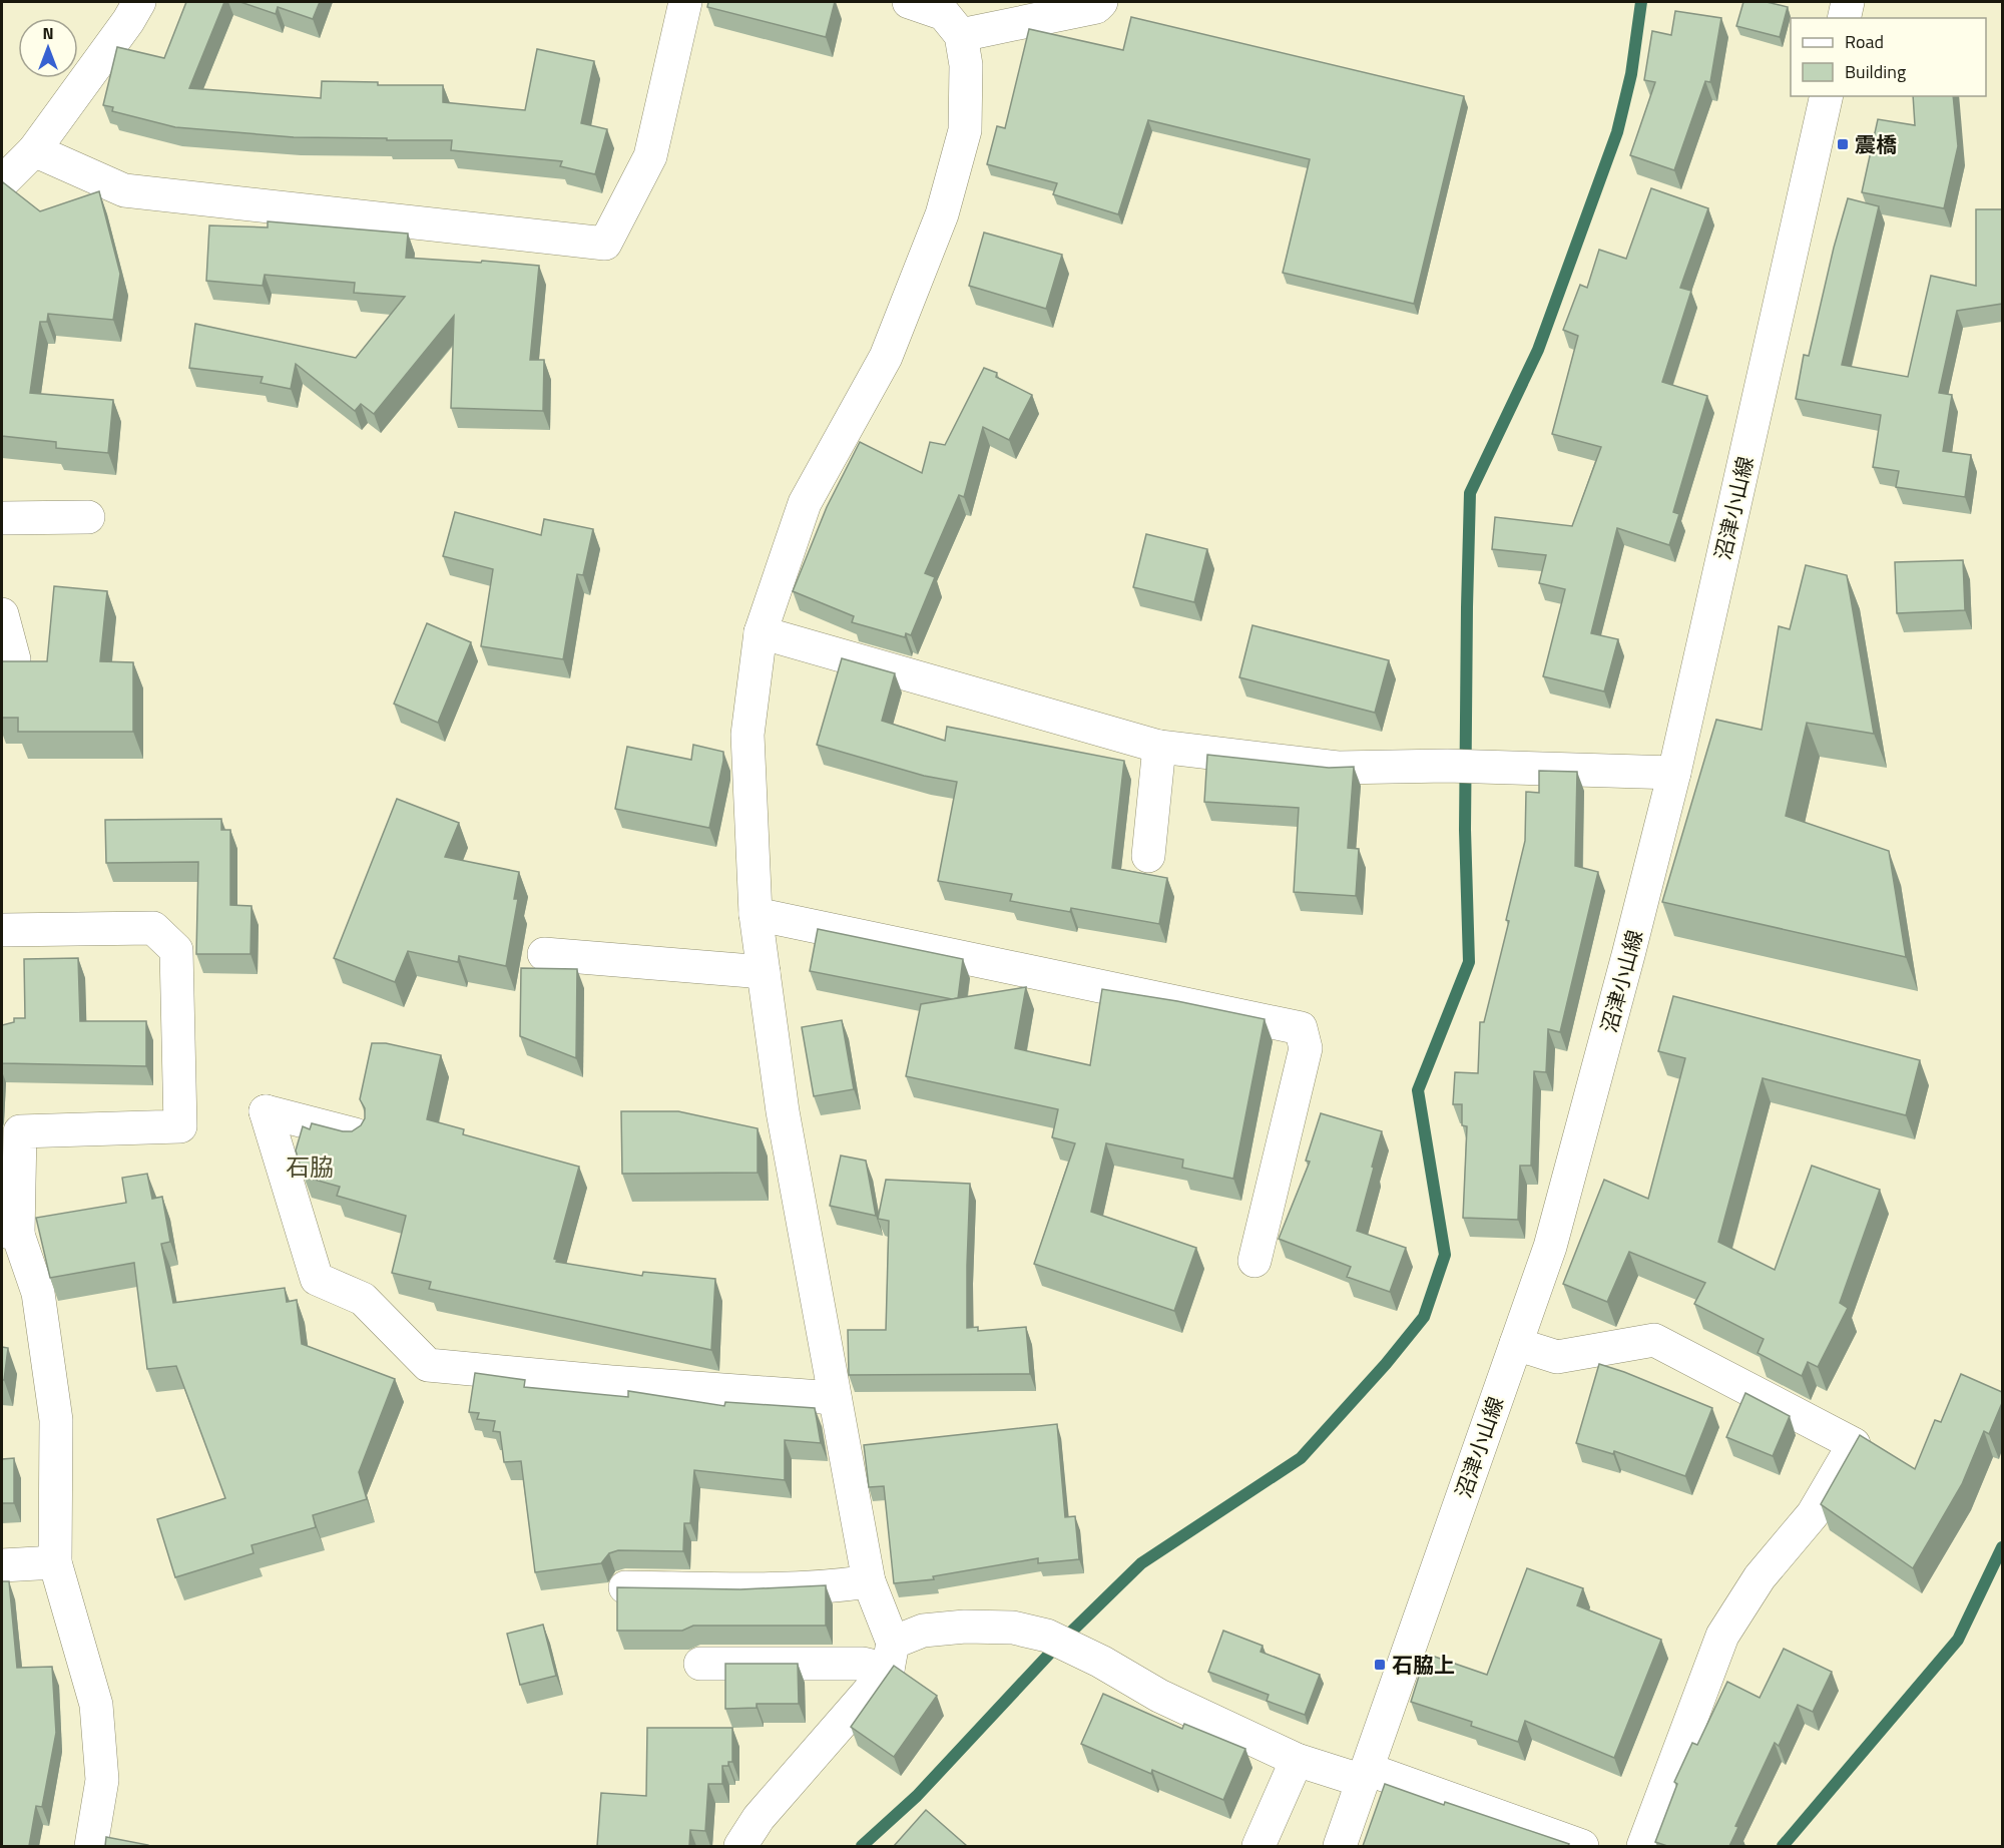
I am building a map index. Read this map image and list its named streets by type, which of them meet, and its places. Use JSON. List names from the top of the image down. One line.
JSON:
{"streets":{"street":["沼津小山線"]},"districts":["石脇"],"places":{"transit":["震橋","石脇上"]},"legend":["Road","Building"],"north":"top"}
